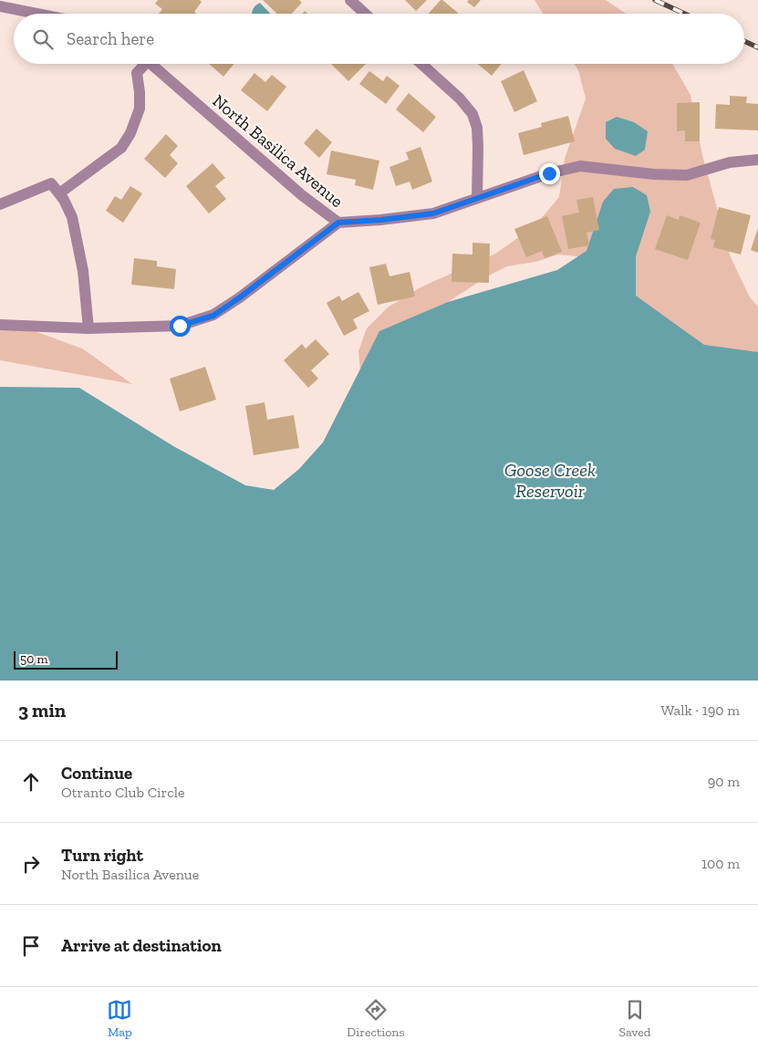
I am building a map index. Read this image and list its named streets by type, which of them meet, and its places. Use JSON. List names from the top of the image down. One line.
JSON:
{"streets":{"street":["North Basilica Avenue"]},"water":["Goose Creek Reservoir"],"scale_bar":"50 m","page":{"search":"Search here","scale":"50 m","heading":["3 min","Walk · 190 m"],"list":[["Continue","Otranto Club Circle","90 m"],["Turn right","North Basilica Avenue","100 m"],"Arrive at destination"],"nav":["Map","Directions","Saved"]}}
